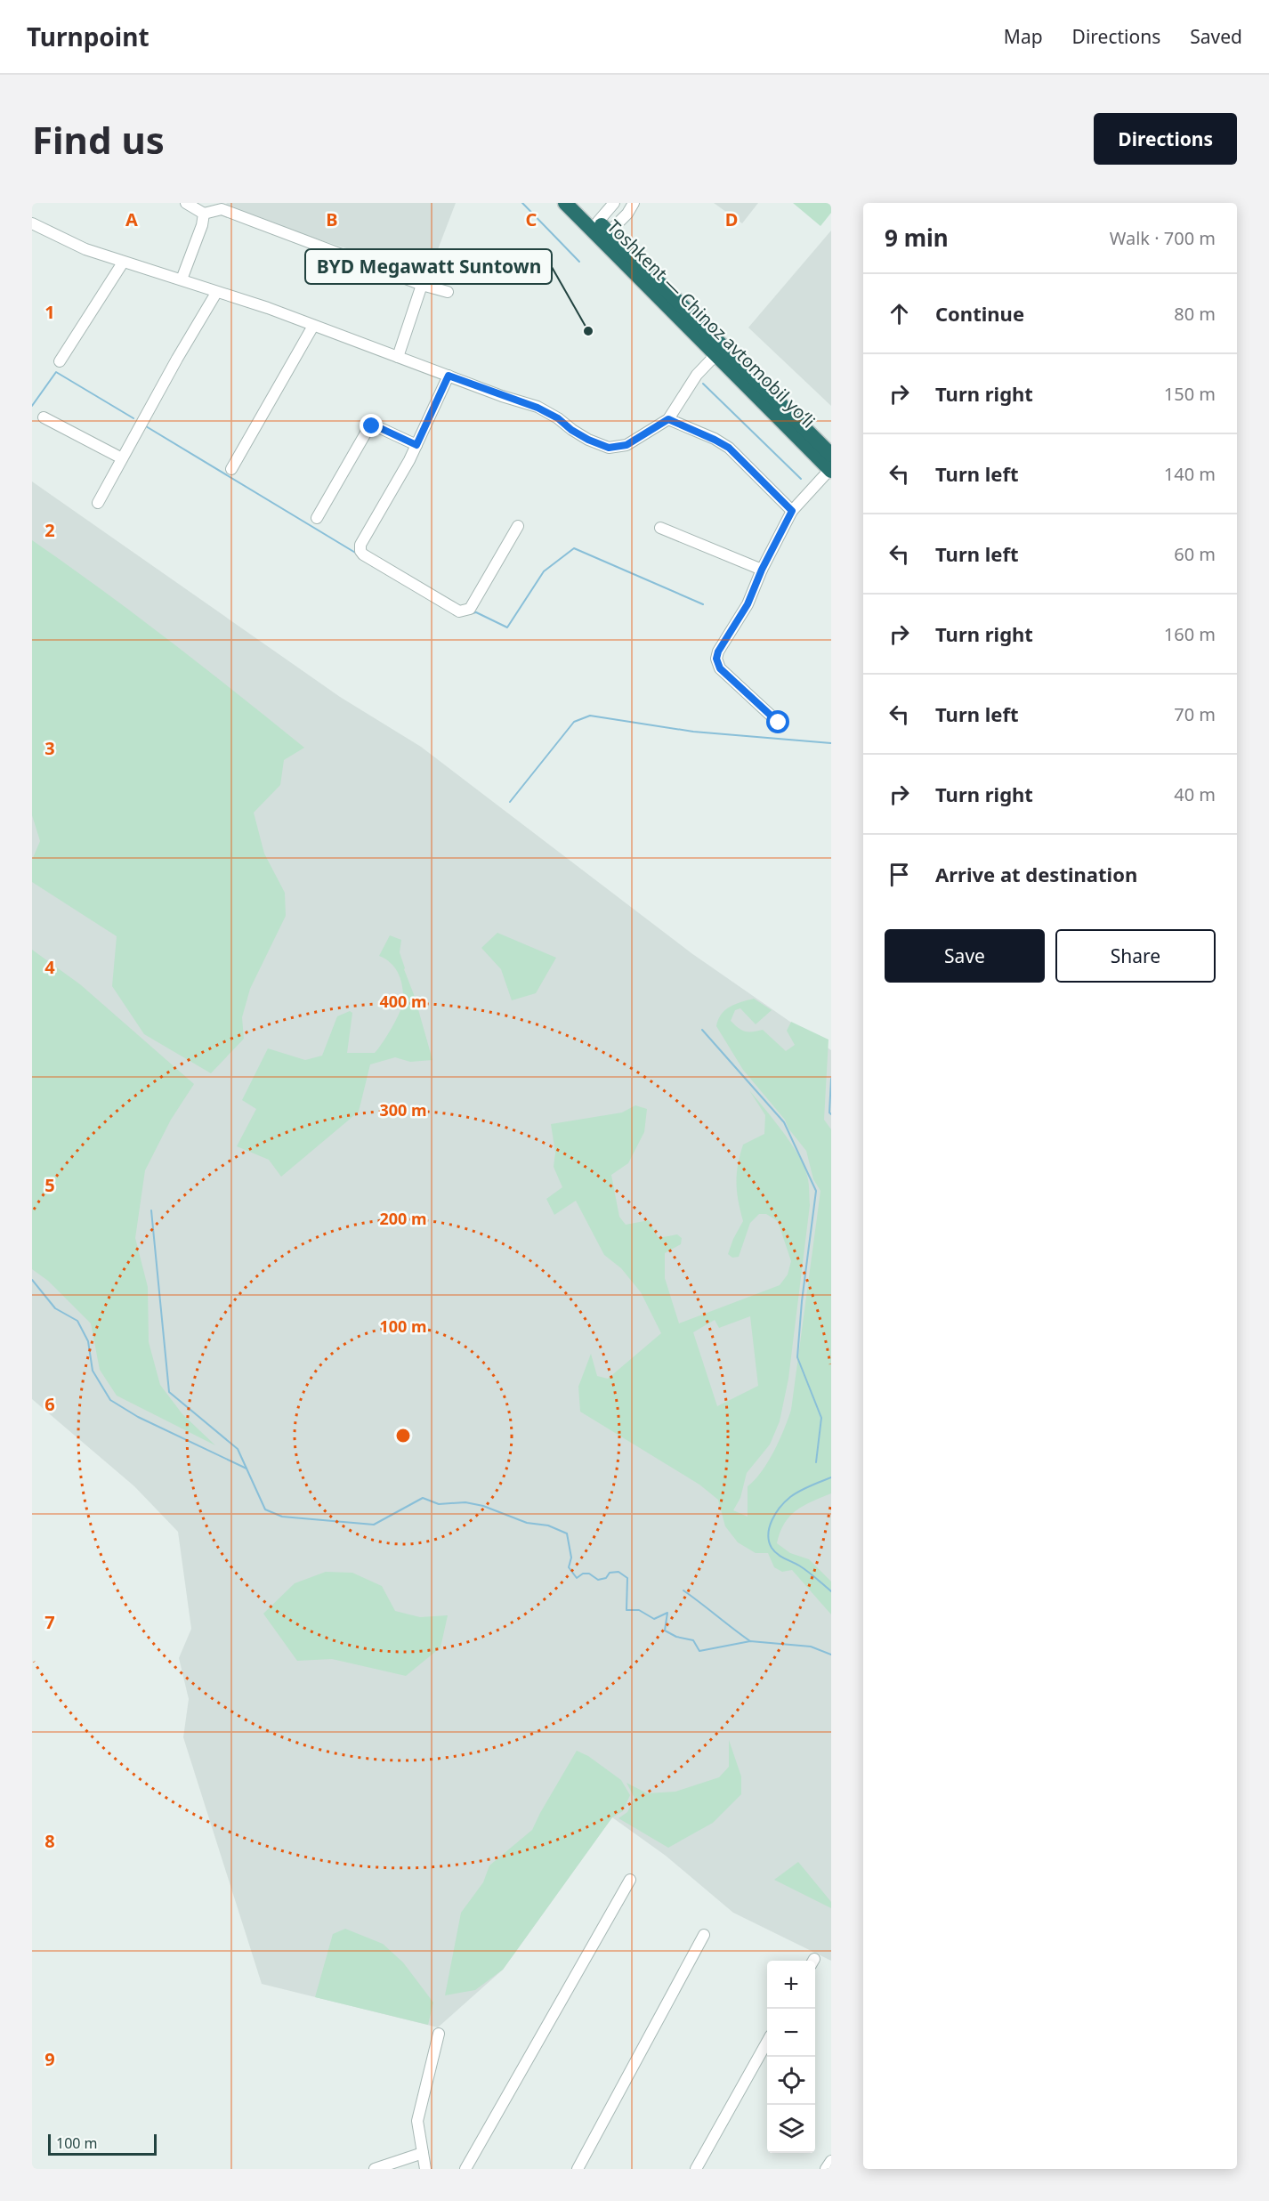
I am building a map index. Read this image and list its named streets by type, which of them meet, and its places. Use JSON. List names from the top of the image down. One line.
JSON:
{"streets":{"highway":["Toshkent — Chinoz avtomobil yoʻli"]},"places":["BYD Megawatt Suntown"],"scale_bar":"100 m","page":{"header":"Turnpoint","nav":["Map","Directions","Saved"],"buttons":["Directions",["Save","Share"]],"title":"Find us","heading":["9 min","Walk · 700 m"],"list":[["Continue","80 m"],["Turn right","150 m"],["Turn left","140 m"],["Turn left","60 m"],["Turn right","160 m"],["Turn left","70 m"],["Turn right","40 m"],"Arrive at destination"],"map_buttons":["+","−"],"scale":"100 m"},"grid":{"columns":["A","B","C","D"],"rows":["1","2","3","4","5","6","7","8","9"]},"rings":["400 m","300 m","200 m","100 m"]}
